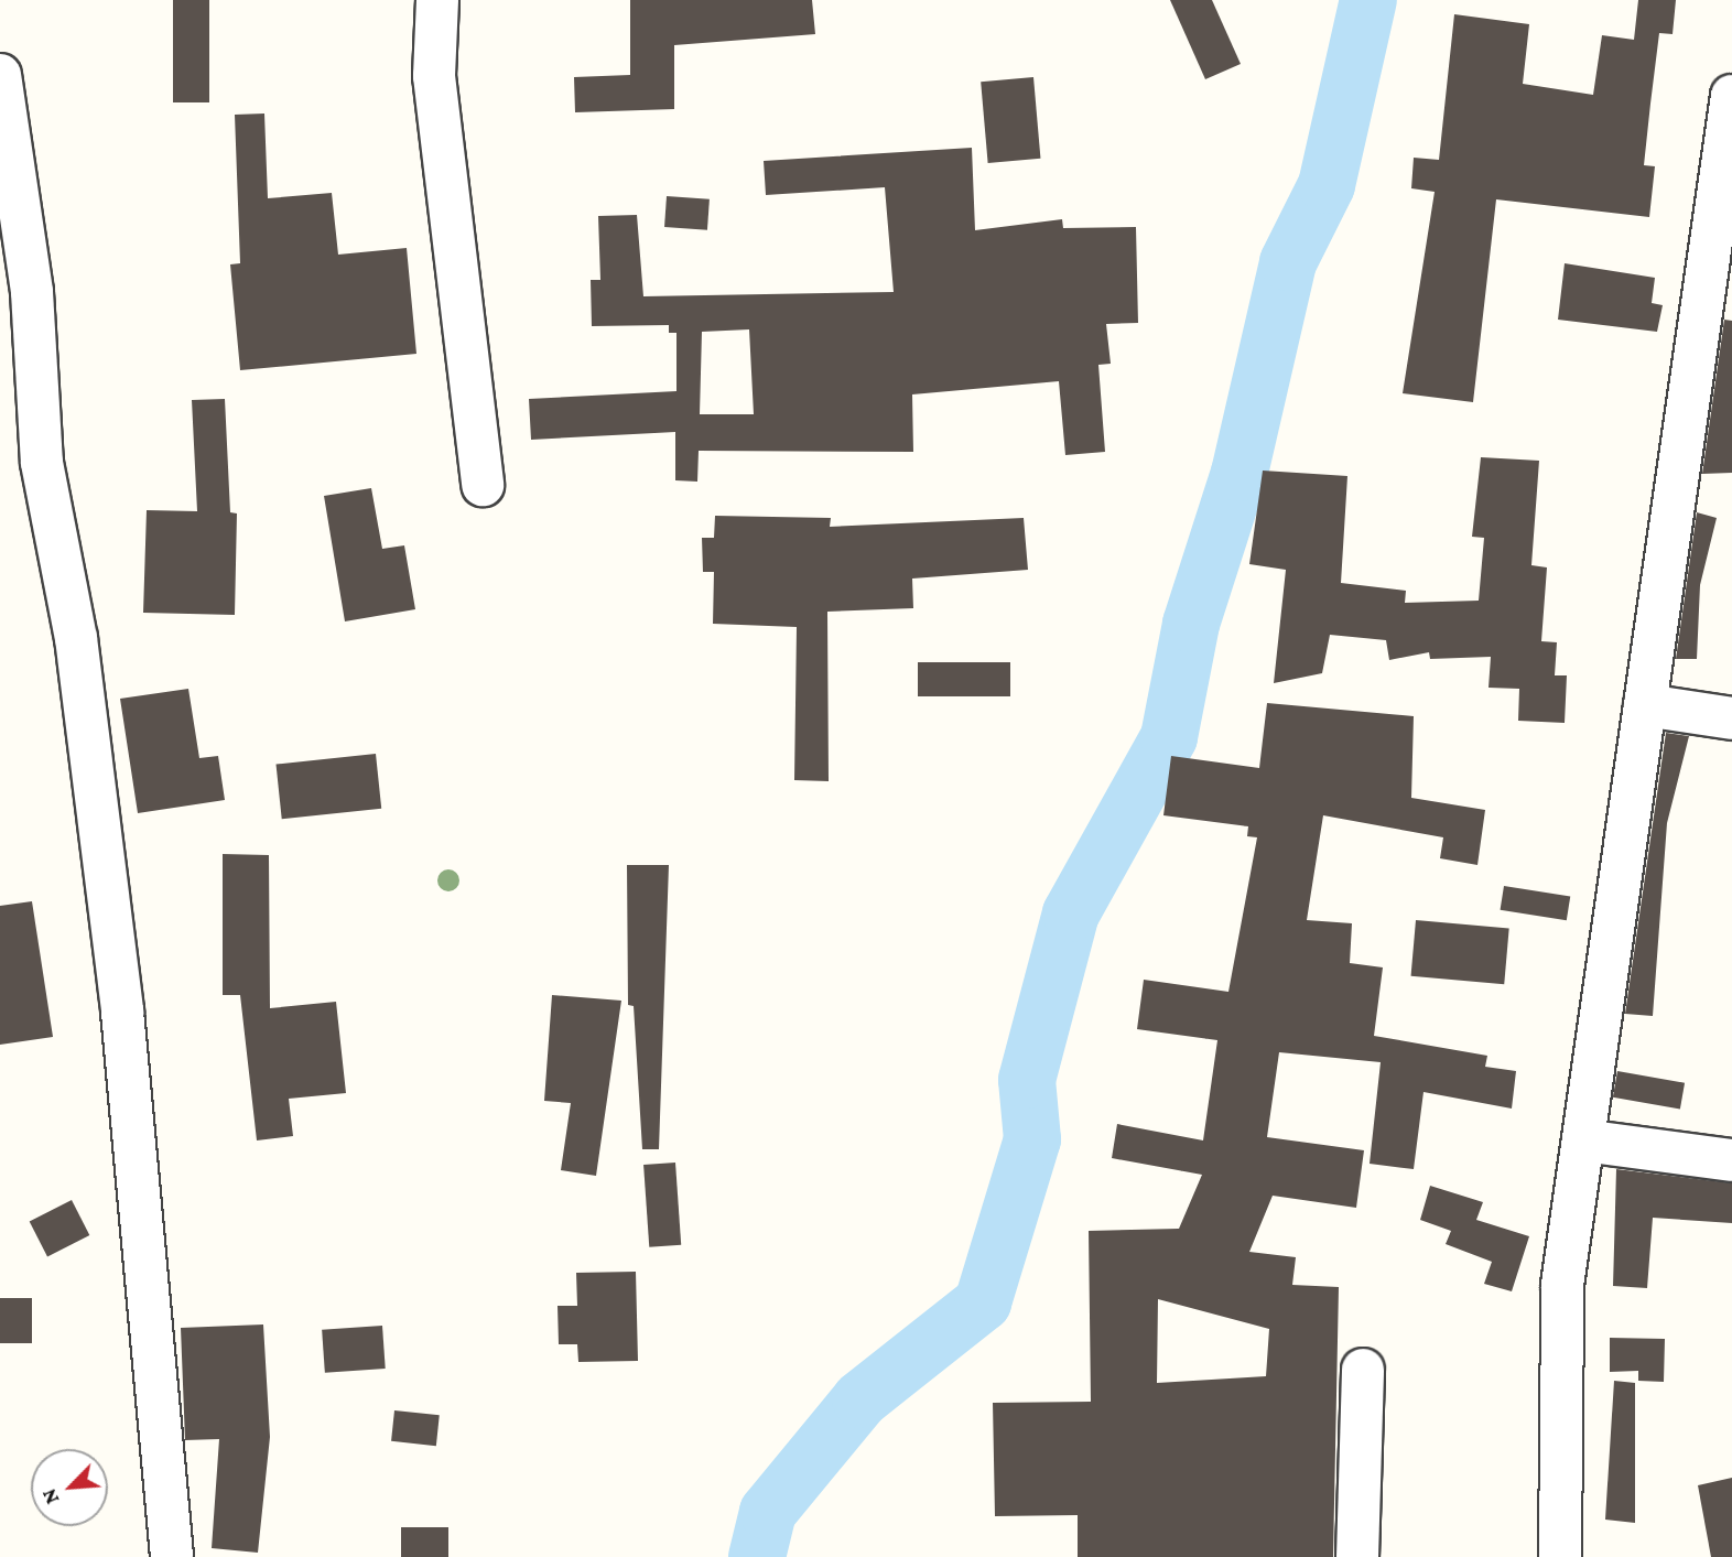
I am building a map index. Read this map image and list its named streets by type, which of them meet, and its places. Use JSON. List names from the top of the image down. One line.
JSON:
{"north":"bottom left"}
